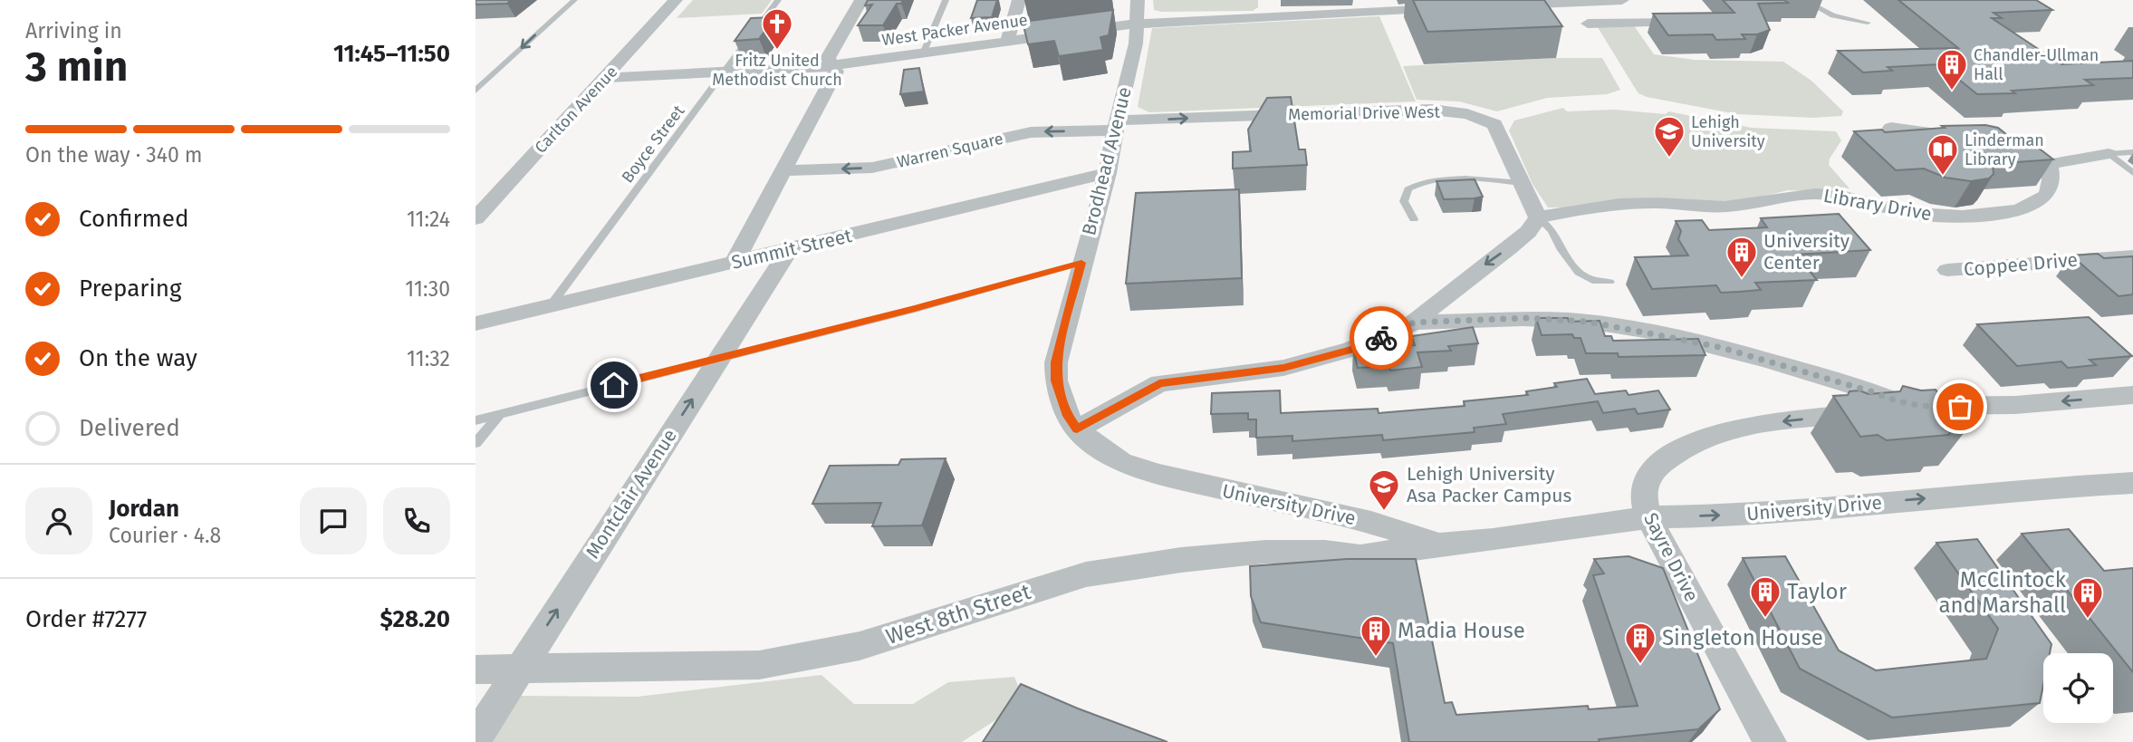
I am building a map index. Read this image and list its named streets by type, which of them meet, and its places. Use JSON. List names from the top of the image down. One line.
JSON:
{"streets":{"street":["West Packer Avenue","Carlton Avenue","Memorial Drive West","Warren Square","Brodhead Avenue","Library Drive","Summit Street","Coppee Drive","Montclair Avenue","University Drive","Sayre Drive","West 8th Street"],"lane":["Boyce Street"]},"crossings":[["West Packer Avenue","Carlton Avenue"],["West Packer Avenue","Boyce Street"],["West Packer Avenue","Brodhead Avenue"],["Memorial Drive West","Warren Square"],["Memorial Drive West","Brodhead Avenue"],["Boyce Street","Summit Street"],["Warren Square","Brodhead Avenue"],["Brodhead Avenue","Summit Street"],["Brodhead Avenue","University Drive"],["Summit Street","Montclair Avenue"],["Montclair Avenue","West 8th Street"],["University Drive","Sayre Drive"],["University Drive","West 8th Street"]],"one_way":["Warren Square","Montclair Avenue"],"places":{"church":["Fritz United Methodist Church"],"building":["Chandler-Ullman Hall","University Center","Taylor","McClintock and Marshall","Madia House","Singleton House"],"school or university":["Lehigh University","Lehigh University Asa Packer Campus"],"library":["Linderman Library"]},"page":{"heading":["3 min","Arriving in","11:45–11:50"],"panel":["Jordan","Courier · 4.8","Order #7277","$28.20"],"bar":"On the way · 340 m","list":[["Confirmed","11:24"],["Preparing","11:30"],["On the way","11:32"],"Delivered"]}}
